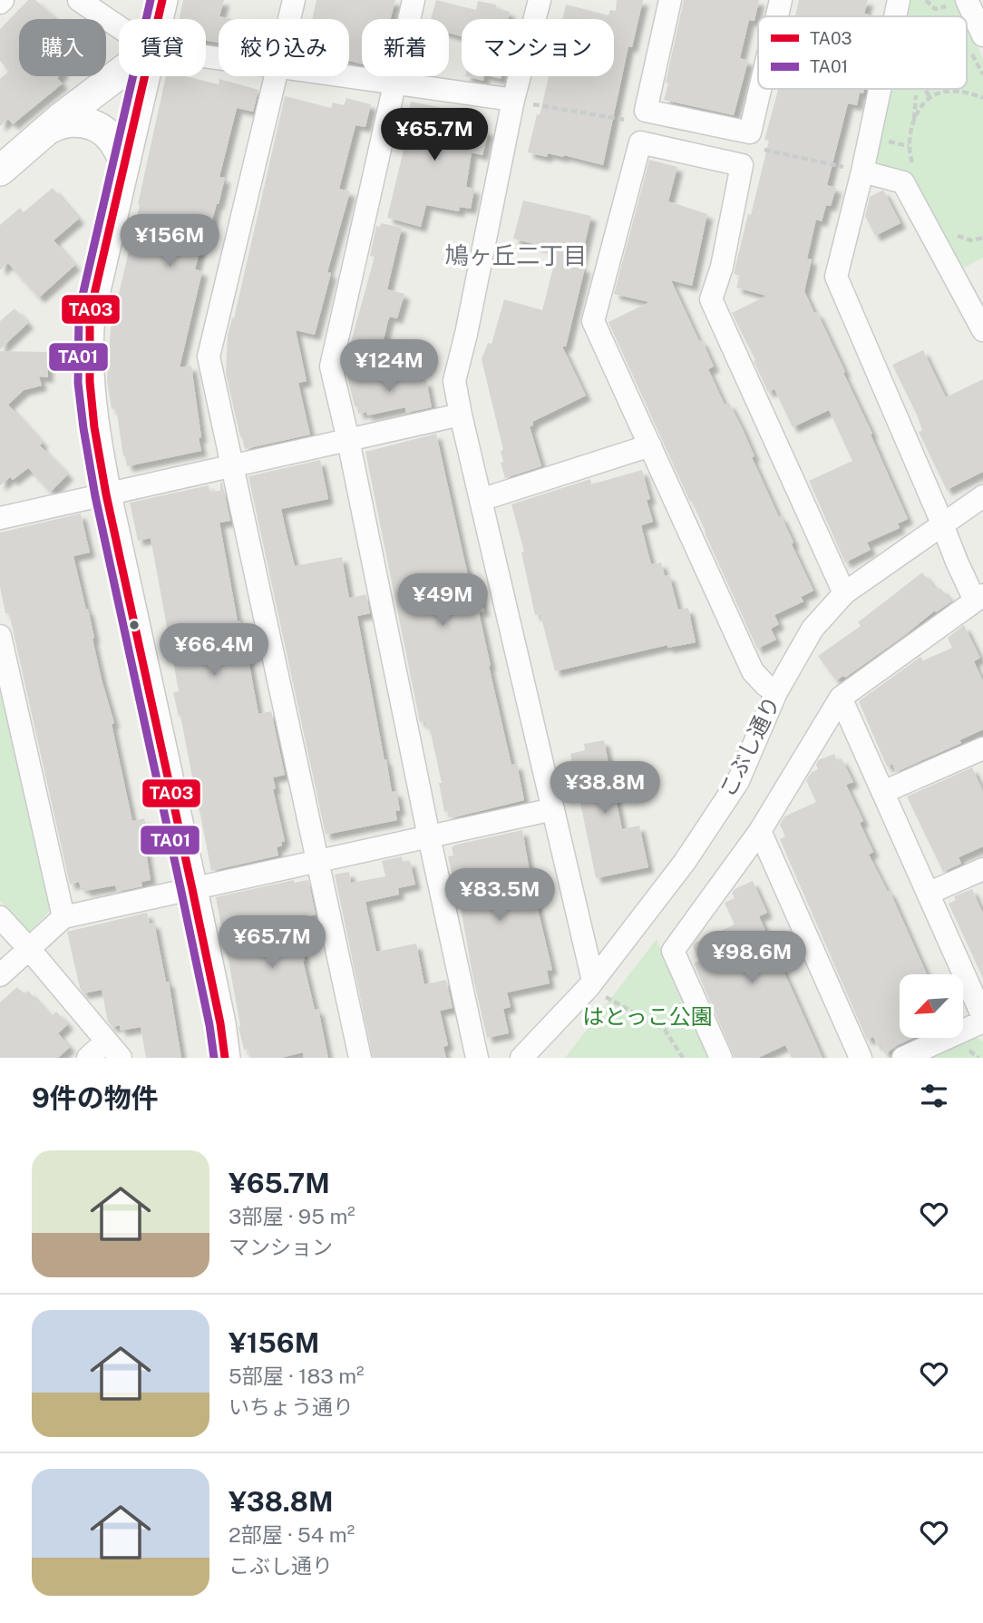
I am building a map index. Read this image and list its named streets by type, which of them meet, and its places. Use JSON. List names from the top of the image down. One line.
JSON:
{"streets":{"street":["こぶし通り"]},"districts":["鳩ヶ丘二丁目"],"parks":["はとっこ公園"],"lines":["transit line TA03","transit line TA01"],"legend":["TA03","TA01"],"north":"bottom left","page":{"chip":["購入","賃貸","絞り込み","新着","マンション"],"price":["¥65.7M","¥156M","¥124M","¥49M","¥66.4M","¥38.8M","¥83.5M","¥65.7M","¥98.6M"],"heading":"9件の物件","list":[{"name":"¥65.7M","note":"3部屋 · 95 m² · マンション"},{"name":"¥156M","note":"5部屋 · 183 m² · いちょう通り"},{"name":"¥38.8M","note":"2部屋 · 54 m² · こぶし通り"}]}}
